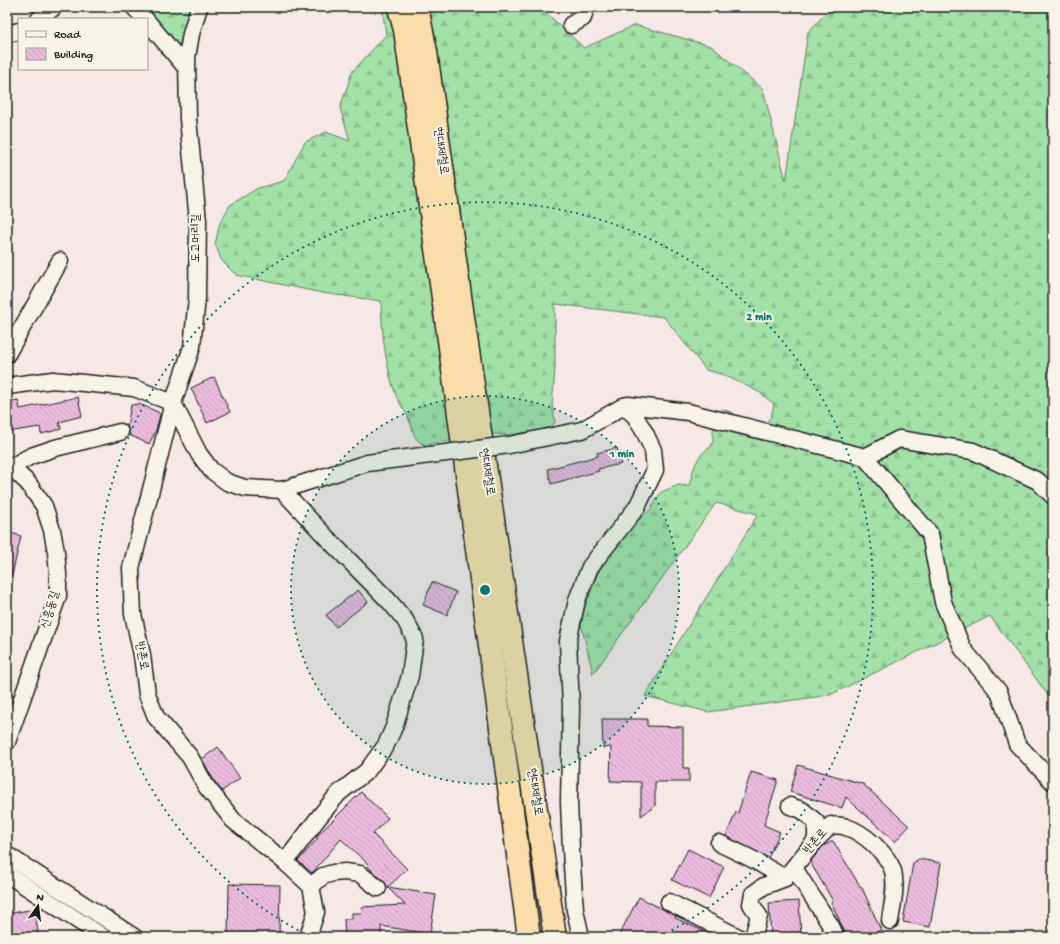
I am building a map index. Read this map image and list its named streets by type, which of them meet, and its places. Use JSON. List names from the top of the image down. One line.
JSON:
{"streets":{"highway":["현대제철로"],"street":["도고머리길","신흥동길","반촌로"]},"crossings":[["도고머리길","반촌로"]],"legend":["Road","Building"],"north":"top","rings":["2 min","1 min"]}
